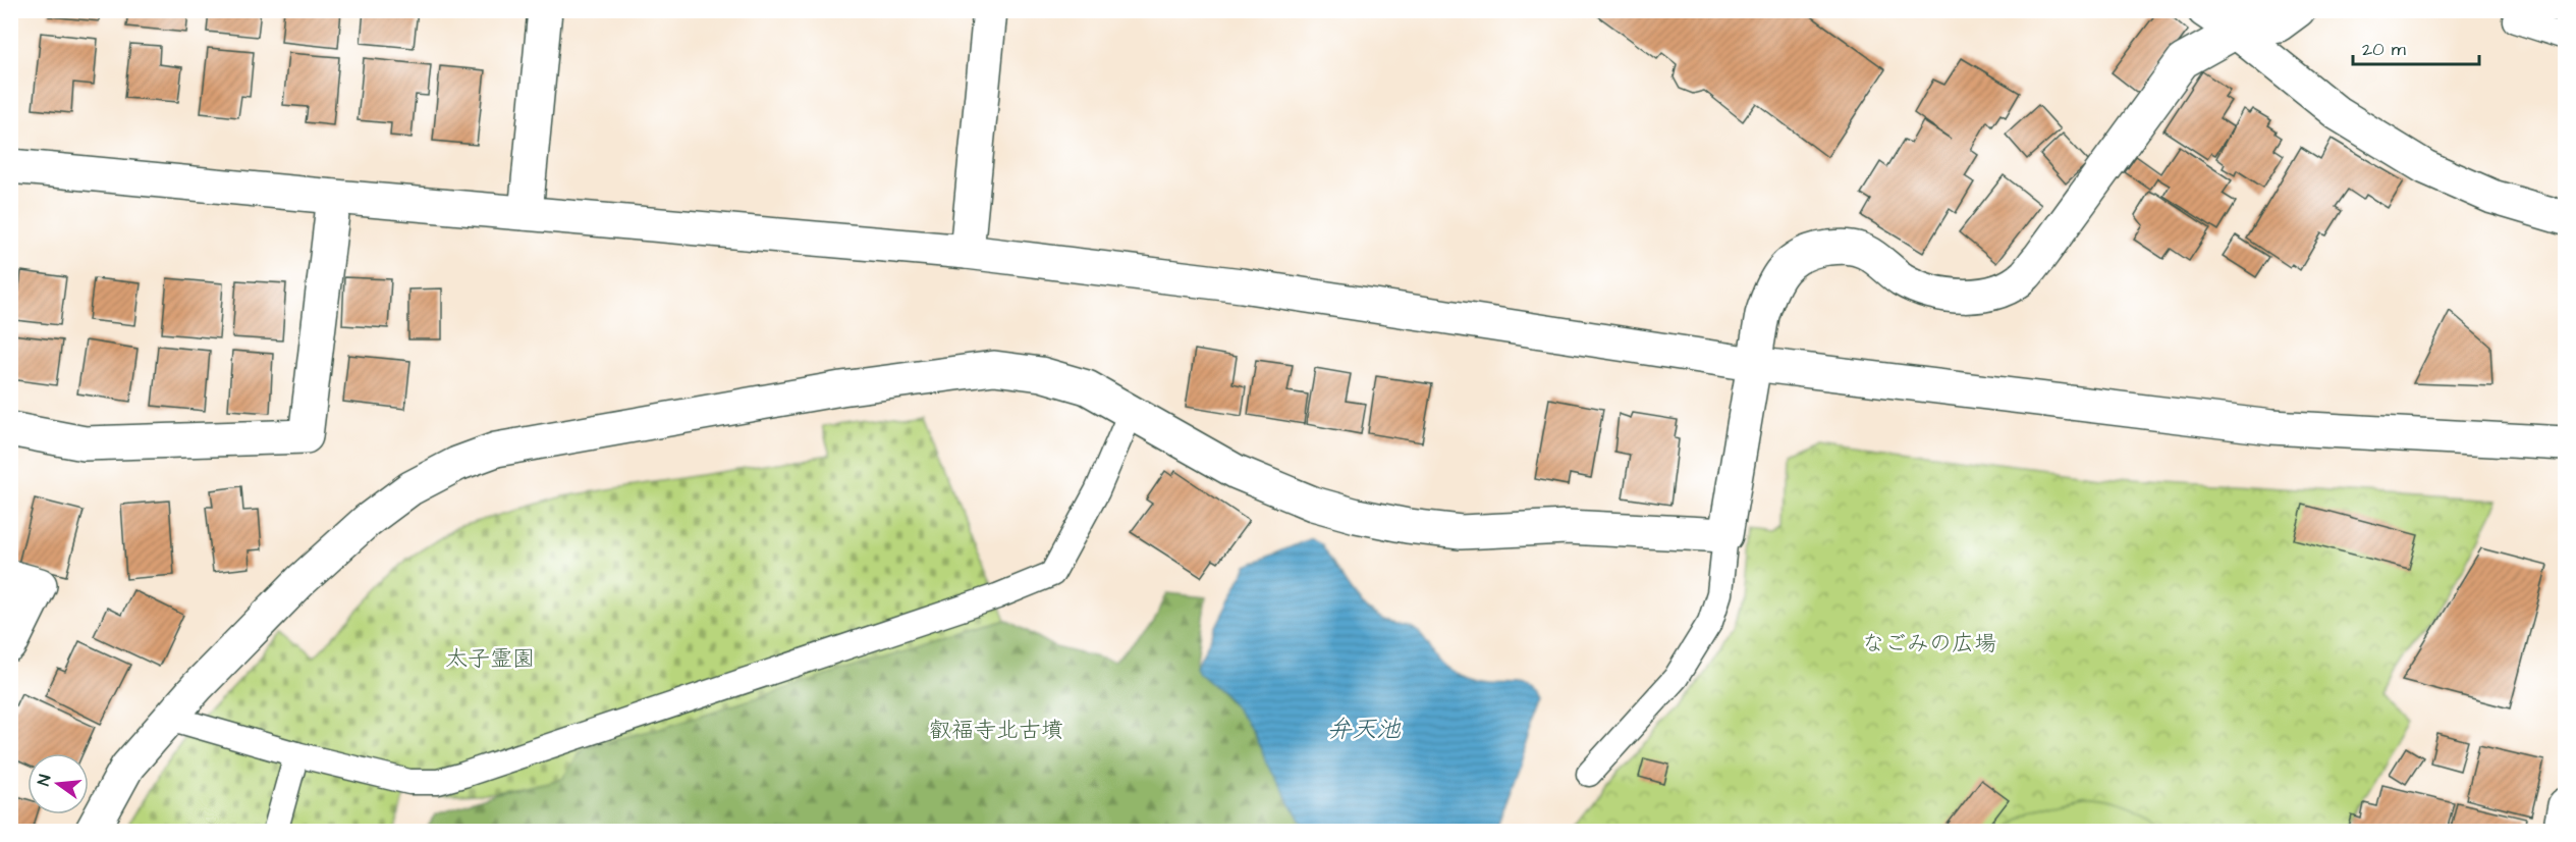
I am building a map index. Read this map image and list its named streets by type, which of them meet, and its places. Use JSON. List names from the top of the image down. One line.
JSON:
{"water":["弁天池"],"parks":["なごみの広場","太子霊園","叡福寺北古墳"],"scale_bar":"20 m","north":"left"}
